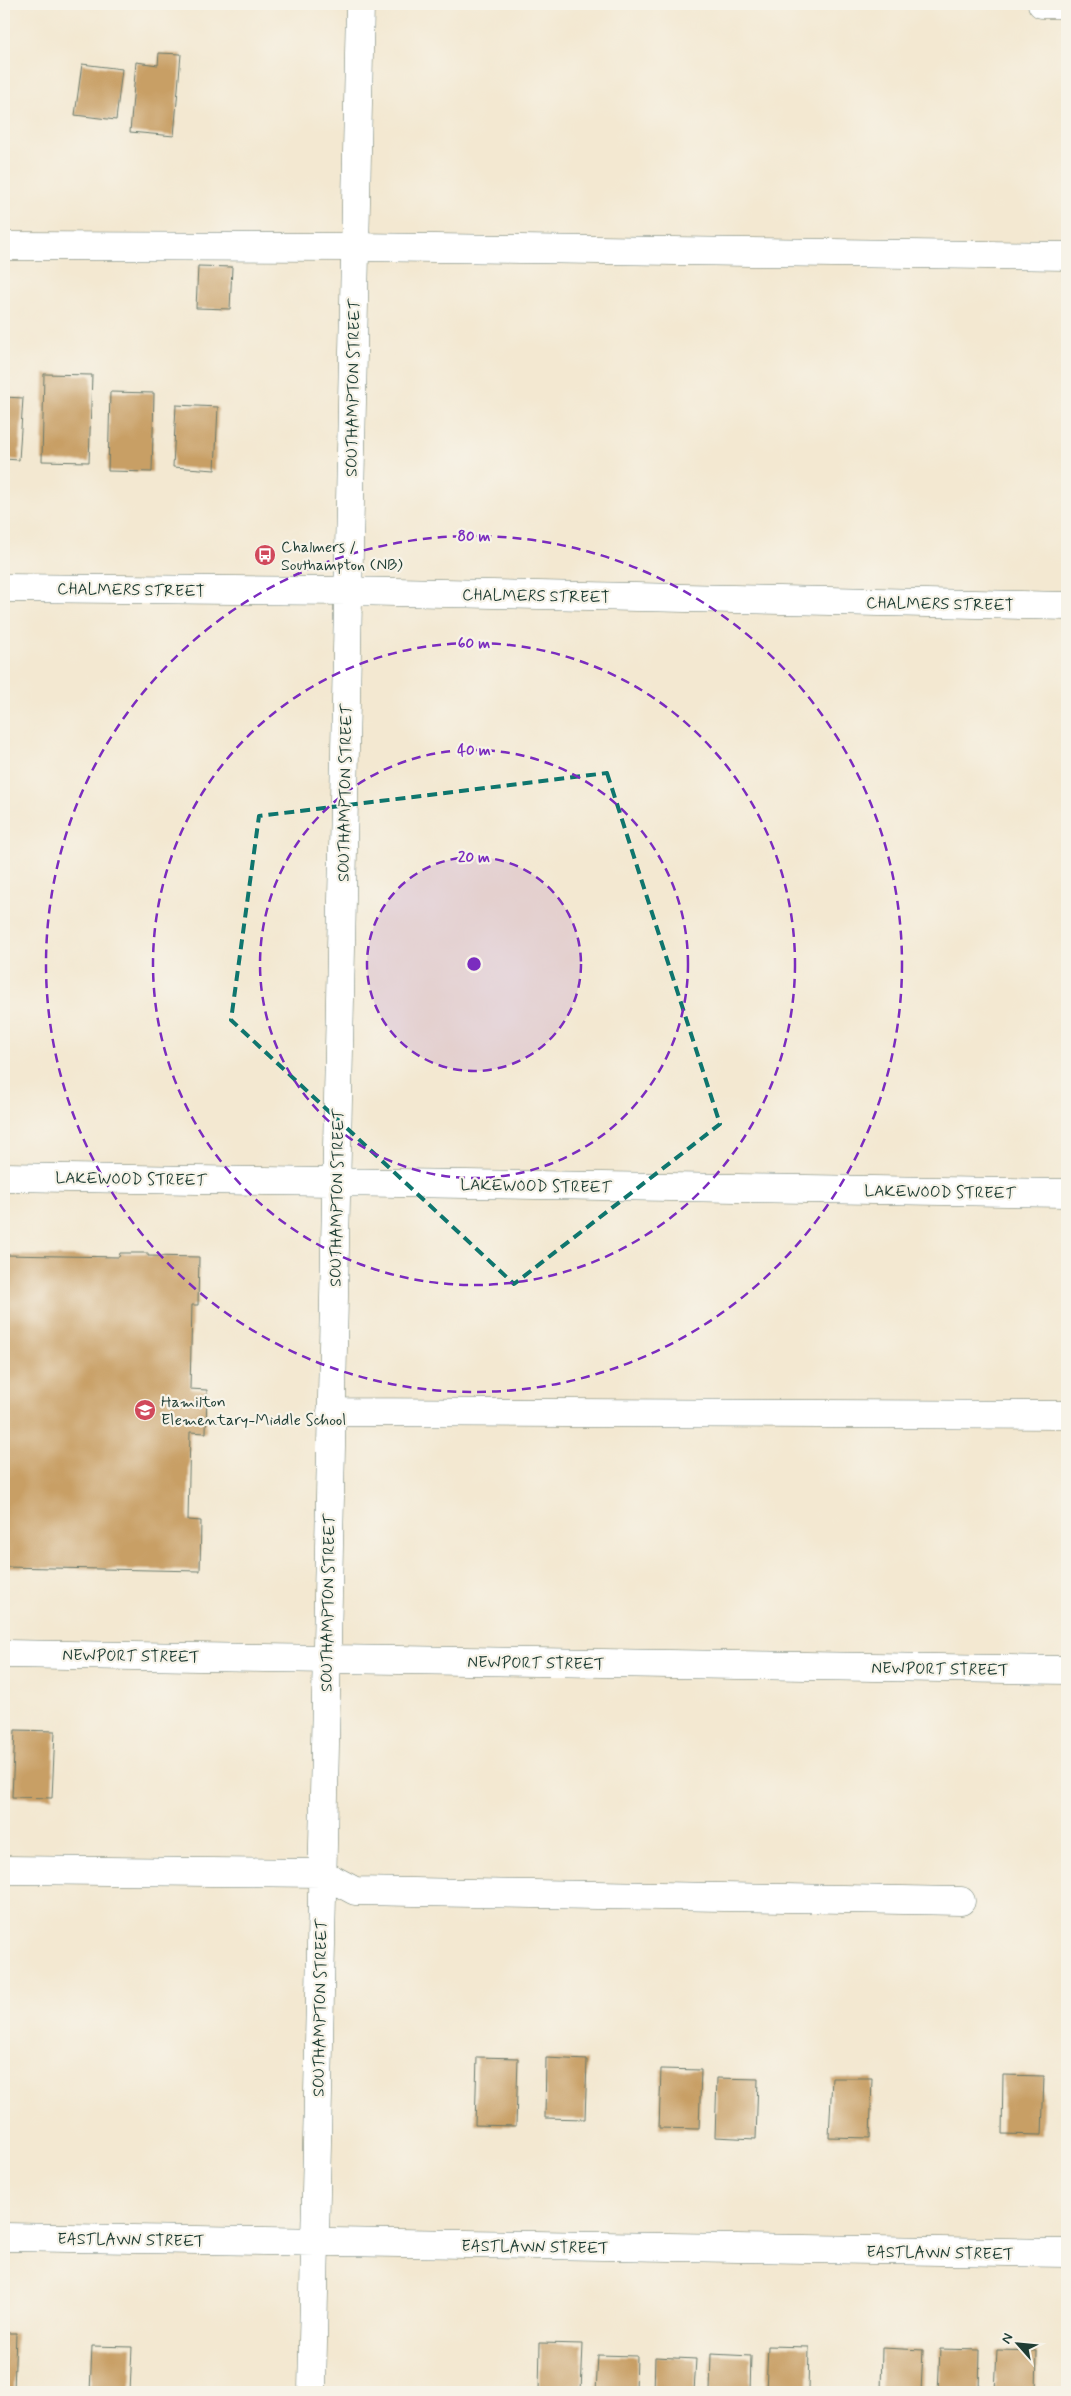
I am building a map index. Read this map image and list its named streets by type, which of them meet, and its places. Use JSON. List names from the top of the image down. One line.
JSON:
{"streets":{"street":["SOUTHAMPTON STREET","CHALMERS STREET","LAKEWOOD STREET","NEWPORT STREET","EASTLAWN STREET"]},"crossings":[["SOUTHAMPTON STREET","CHALMERS STREET"],["SOUTHAMPTON STREET","LAKEWOOD STREET"],["SOUTHAMPTON STREET","NEWPORT STREET"],["SOUTHAMPTON STREET","EASTLAWN STREET"]],"places":{"bus stop":["Chalmers / Southampton (NB)"],"school or university":["Hamilton Elementary-Middle School"]},"north":"top left","rings":["80 m","60 m","40 m","20 m"]}
